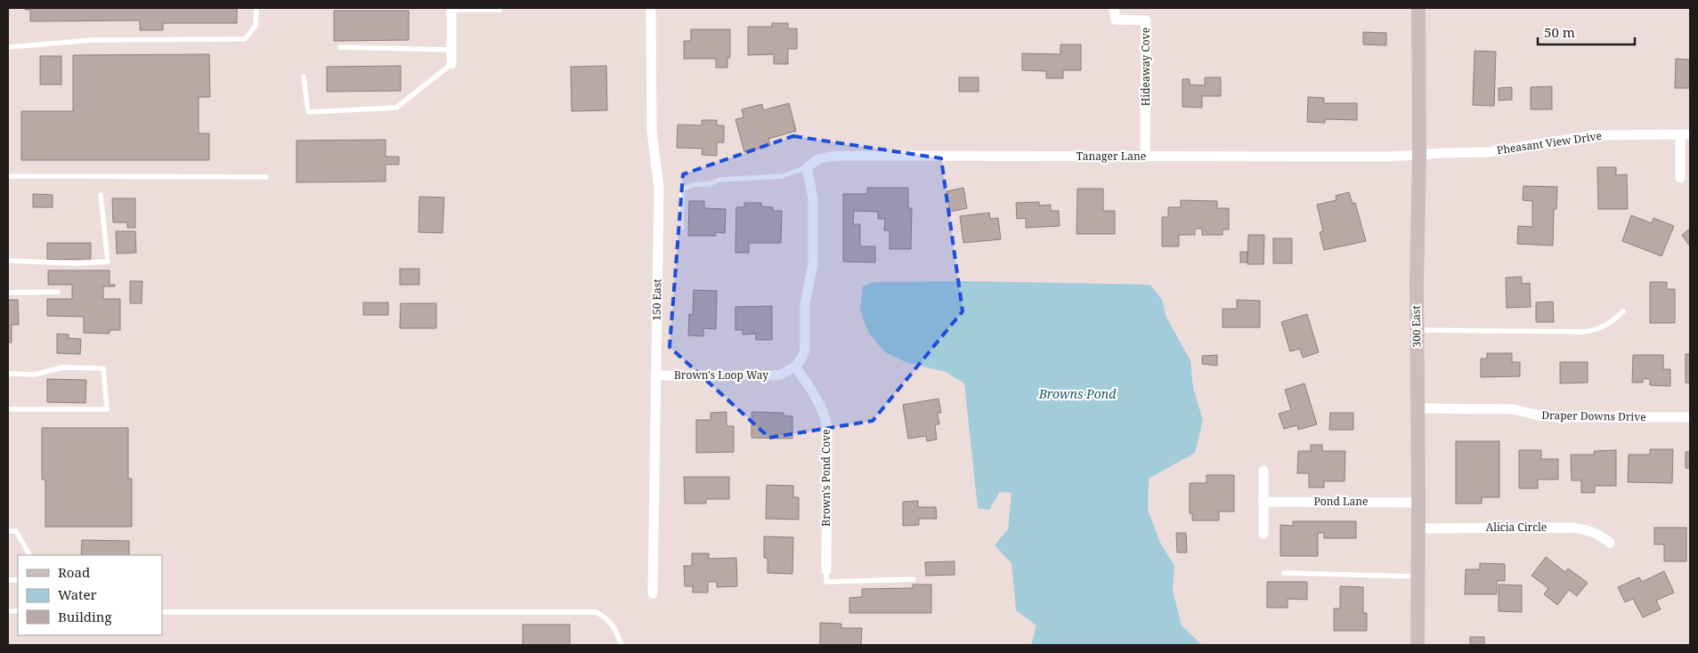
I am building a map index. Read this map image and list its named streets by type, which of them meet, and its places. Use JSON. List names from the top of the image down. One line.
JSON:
{"streets":{"main road":["300 East"],"street":["Hideaway Cove","Pheasant View Drive","Tanager Lane","150 East","Brown's Loop Way","Draper Downs Drive","Brown's Pond Cove","Pond Lane","Alicia Circle"]},"crossings":[["Hideaway Cove","Tanager Lane"],["Pheasant View Drive","Tanager Lane"],["Pheasant View Drive","300 East"],["Tanager Lane","300 East"],["150 East","Brown's Loop Way"],["300 East","Draper Downs Drive"],["300 East","Pond Lane"],["300 East","Alicia Circle"],["Brown's Loop Way","Brown's Pond Cove"]],"water":["Browns Pond"],"legend":["Road","Water","Building"],"scale_bar":"50 m"}
